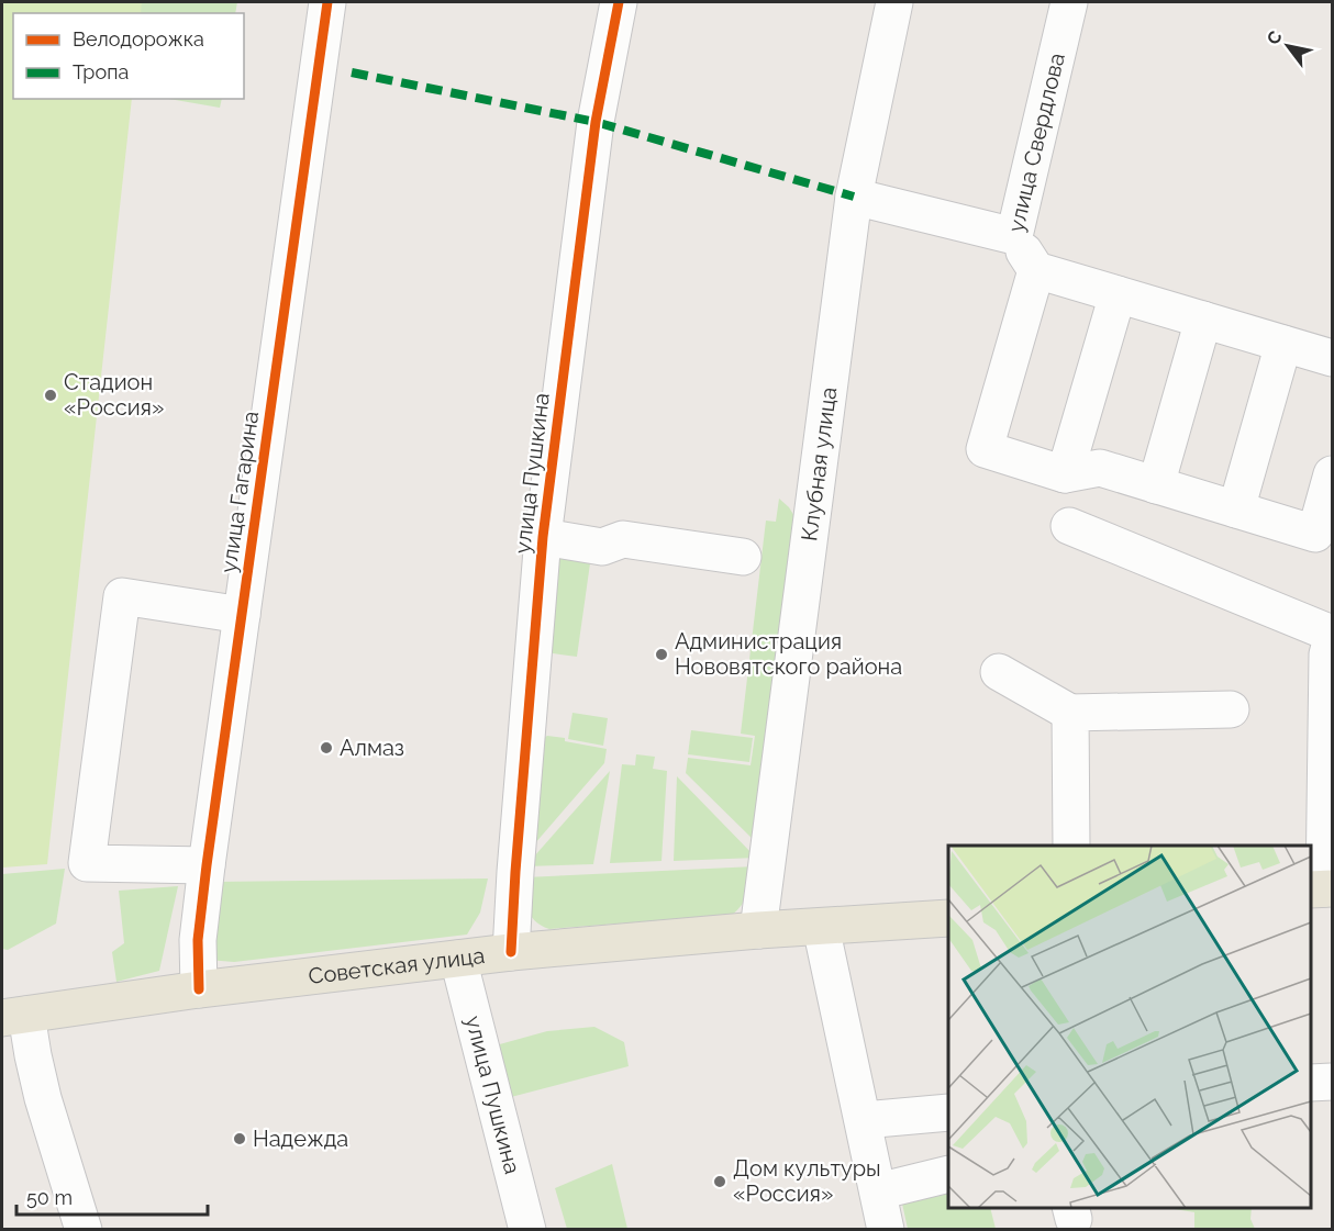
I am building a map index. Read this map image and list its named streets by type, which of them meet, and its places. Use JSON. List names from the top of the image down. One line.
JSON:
{"streets":{"main road":["Советская улица"],"street":["улица Свердлова","Клубная улица","улица Пушкина","улица Гагарина"]},"crossings":[["улица Свердлова","Клубная улица"],["Клубная улица","Советская улица"],["улица Пушкина","Советская улица"],["улица Гагарина","Советская улица"]],"places":["Стадион «Россия»","Администрация Нововятского района","Алмаз","Надежда","Дом культуры «Россия»"],"legend":["Велодорожка","Тропа"],"scale_bar":"50 m","north":"top left"}
